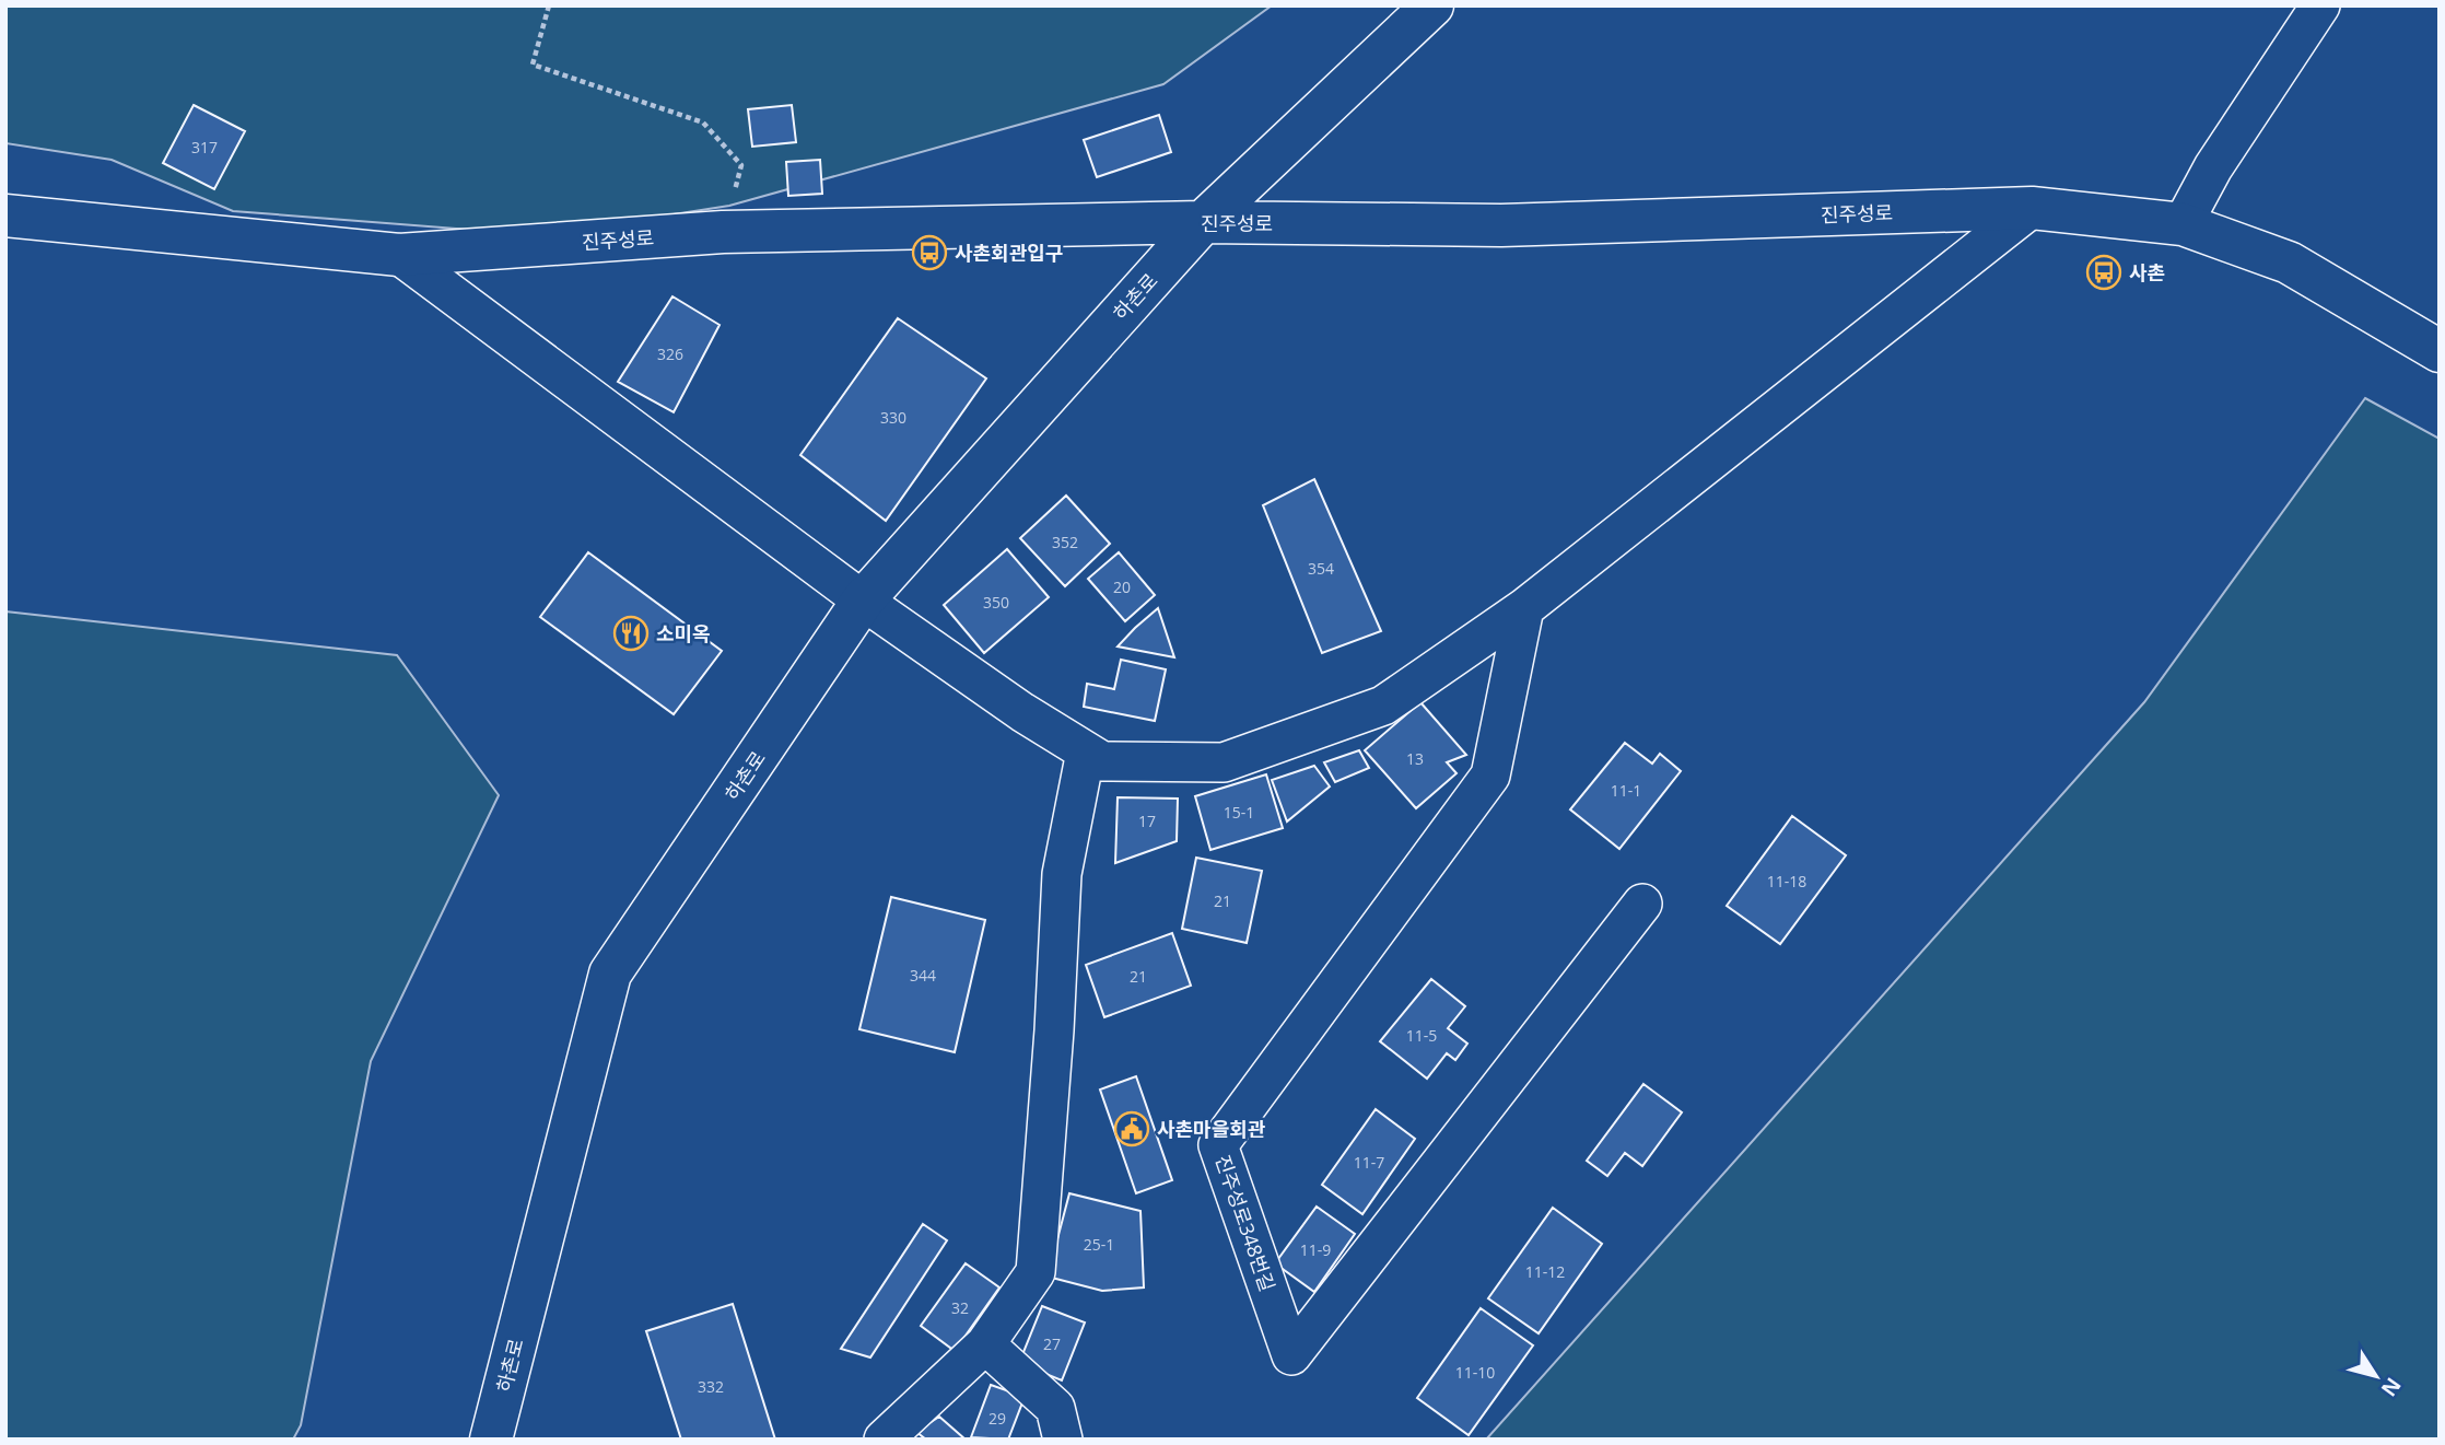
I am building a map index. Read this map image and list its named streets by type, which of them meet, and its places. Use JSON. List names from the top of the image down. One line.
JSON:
{"streets":{"main road":["진주성로","하촌로"],"street":["진주성로348번길"]},"crossings":[["진주성로","하촌로"]],"places":{"bus stop":["사촌회관입구","사촌"],"restaurant":["소미옥"],"public building":["사촌마을회관"]},"house_numbers":["317","326","330","352","354","20","350","13","11-1","15-1","17","11-18","21","344","21","11-5","11-7","25-1","11-9","11-12","32","27","11-10","332","29"],"north":"bottom right"}
